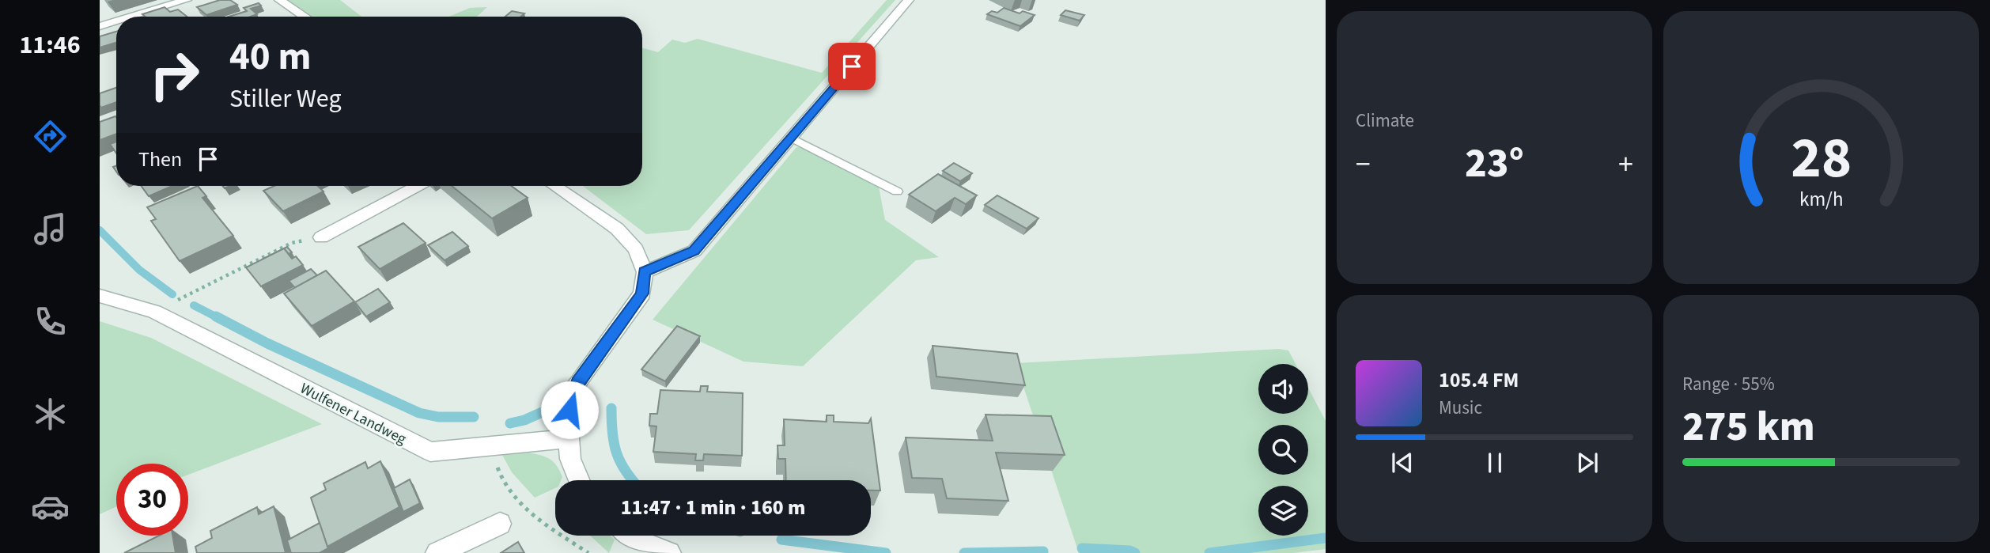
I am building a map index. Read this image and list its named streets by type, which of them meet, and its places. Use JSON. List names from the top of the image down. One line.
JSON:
{"streets":{"street":["Wulfener Landweg"]},"page":{"tabs":"11:46","tile":["Climate",["Range · 55%","275 km"]],"turn":["40 m","Stiller Weg"],"then":"Then","heat":["−","23°","+"],"song":["105.4 FM","Music"],"limit":"30","trip":"11:47 · 1 min · 160 m","gauge":["28","km/h"]}}
